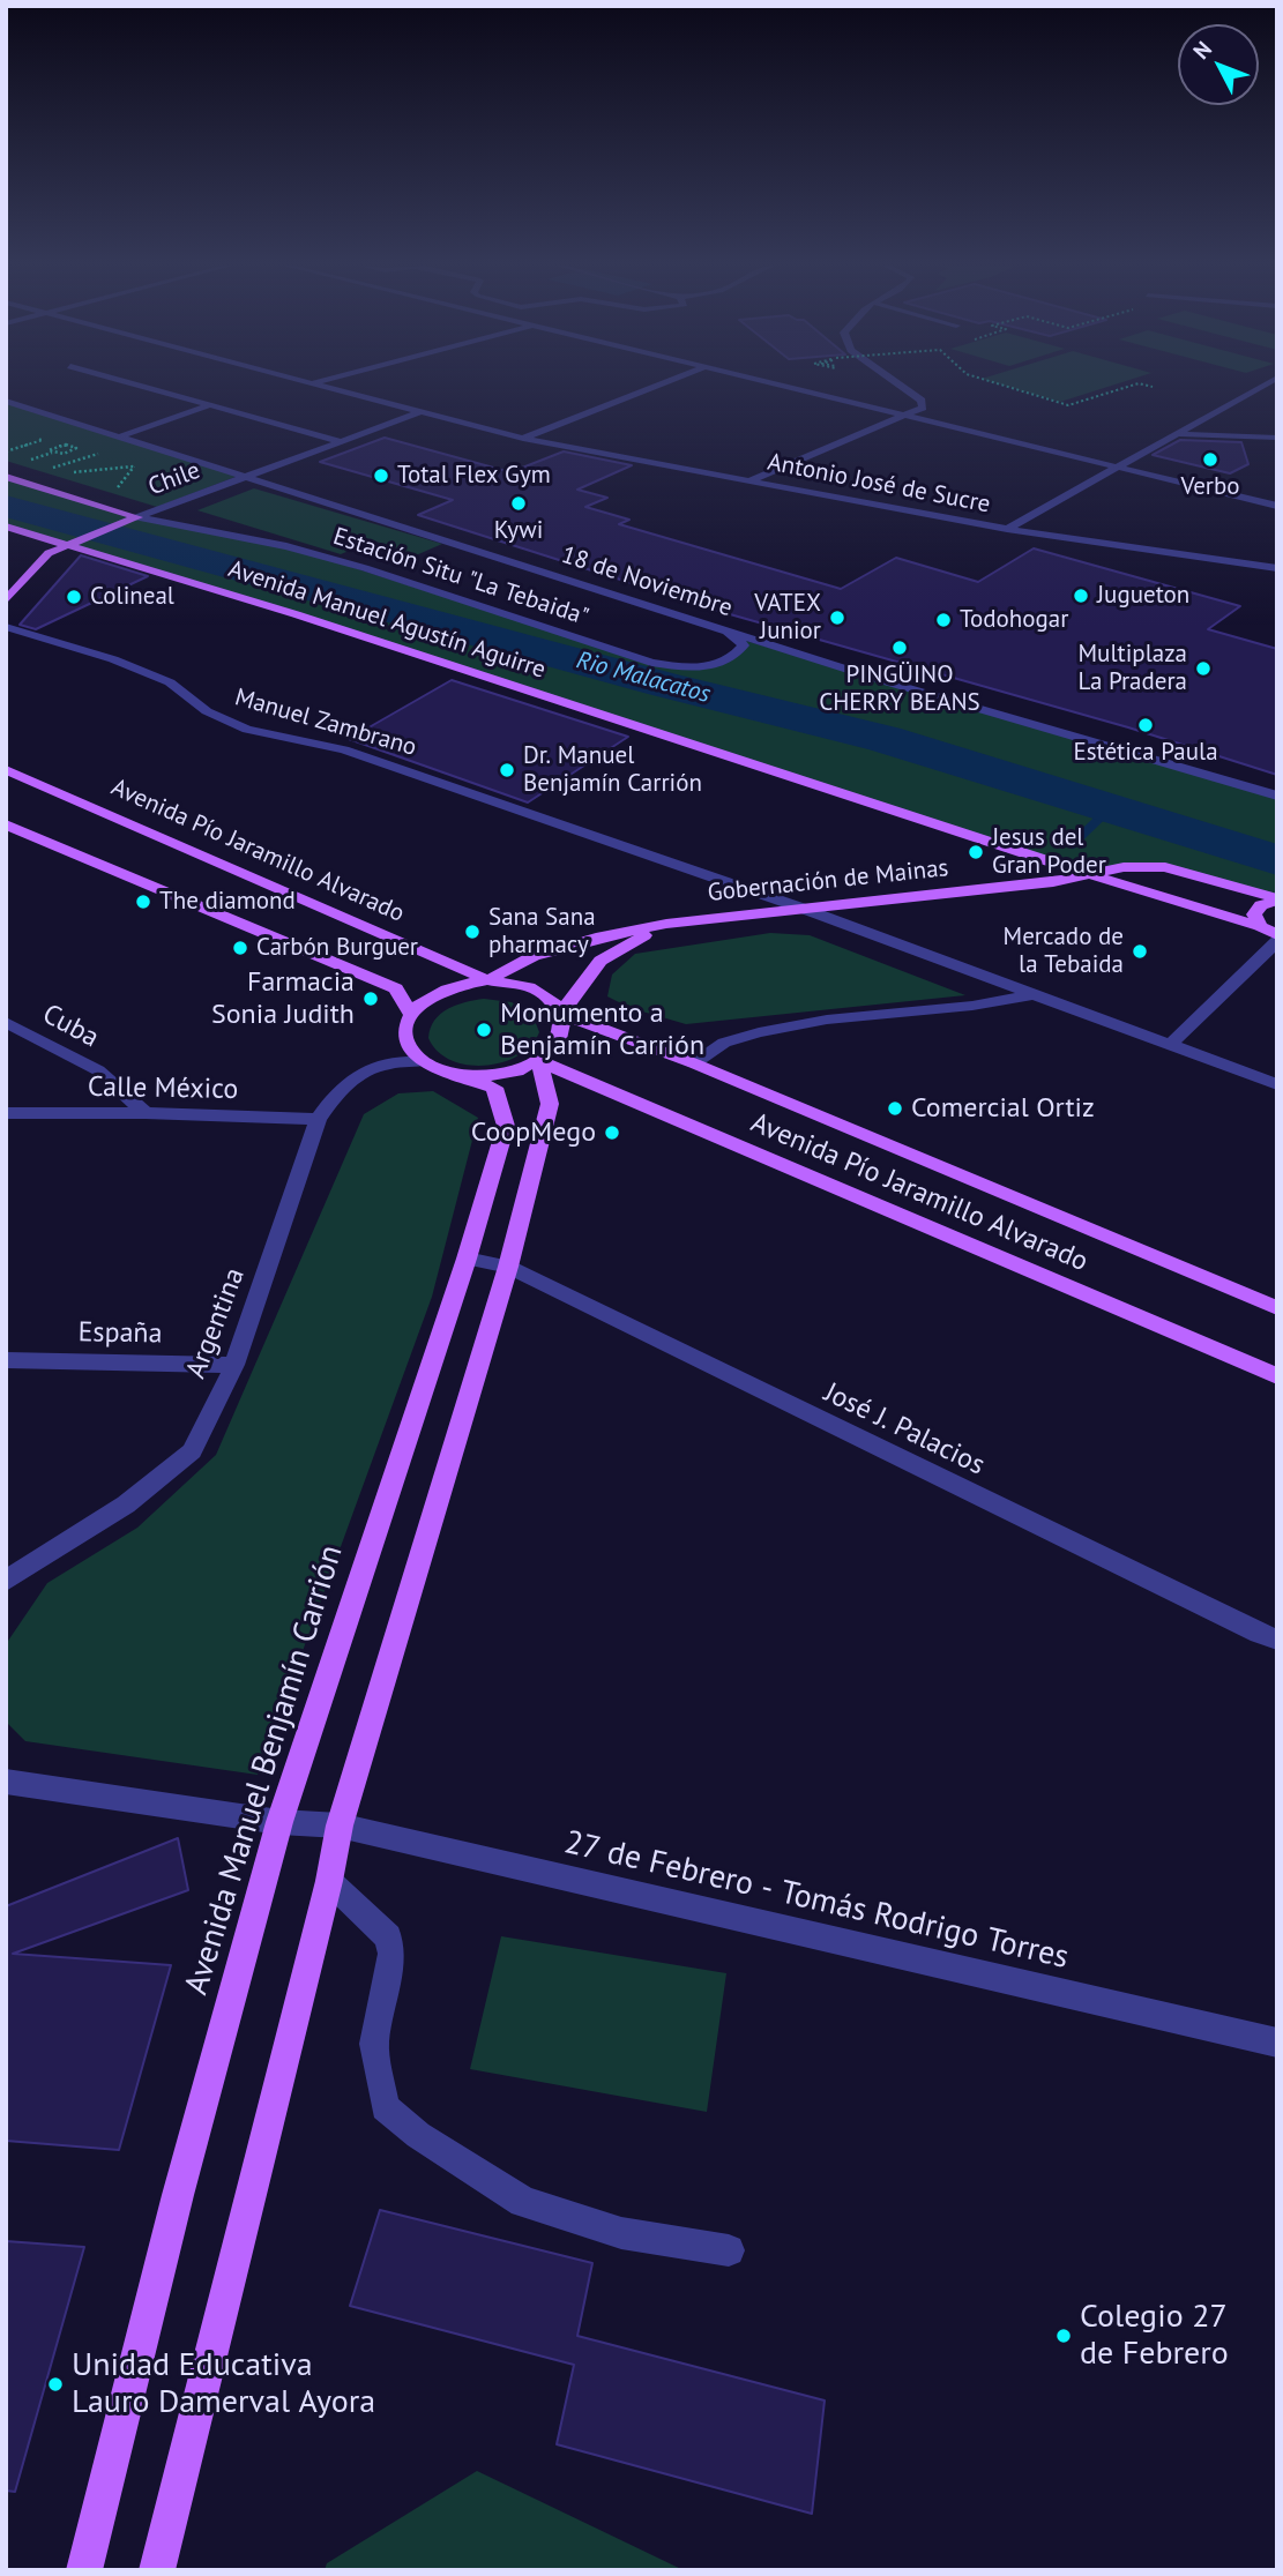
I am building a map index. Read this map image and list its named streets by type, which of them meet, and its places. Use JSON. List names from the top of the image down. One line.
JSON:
{"streets":{"main road":["Chile","Avenida Manuel Agustín Aguirre","Avenida Pío Jaramillo Alvarado","Gobernación de Mainas","Avenida Manuel Benjamín Carrión"],"street":["Antonio José de Sucre","Estación Situ \"La Tebaida\"","18 de Noviembre","Manuel Zambrano","Cuba","Calle México","Argentina","España","José J. Palacios","27 de Febrero - Tomás Rodrigo Torres"]},"crossings":[["Chile","Antonio José de Sucre"],["Chile","Estación Situ \"La Tebaida\""],["Chile","18 de Noviembre"],["Chile","Avenida Manuel Agustín Aguirre"],["Estación Situ \"La Tebaida\"","18 de Noviembre"],["Avenida Manuel Agustín Aguirre","Gobernación de Mainas"],["Manuel Zambrano","Gobernación de Mainas"],["Avenida Pío Jaramillo Alvarado","Gobernación de Mainas"],["Avenida Pío Jaramillo Alvarado","Argentina"],["Avenida Pío Jaramillo Alvarado","Avenida Manuel Benjamín Carrión"],["Gobernación de Mainas","Argentina"],["Gobernación de Mainas","Avenida Manuel Benjamín Carrión"],["Cuba","Calle México"],["Calle México","Argentina"],["Argentina","España"],["Argentina","Avenida Manuel Benjamín Carrión"],["José J. Palacios","Avenida Manuel Benjamín Carrión"],["Avenida Manuel Benjamín Carrión","27 de Febrero - Tomás Rodrigo Torres"]],"water":["Rio Malacatos"],"places":["Verbo","Total Flex Gym","Kywi","Jugueton","Colineal","VATEX Junior","Todohogar","PINGÜINO CHERRY BEANS","Multiplaza La Pradera","Estética Paula","Dr. Manuel Benjamín Carrión","Jesus del Gran Poder","The diamond","Sana Sana pharmacy","Carbón Burguer","Mercado de la Tebaida","Farmacia Sonia Judith","Monumento a Benjamín Carrión","Comercial Ortiz","CoopMego","Colegio 27 de Febrero","Unidad Educativa Lauro Damerval Ayora"],"north":"top left"}
